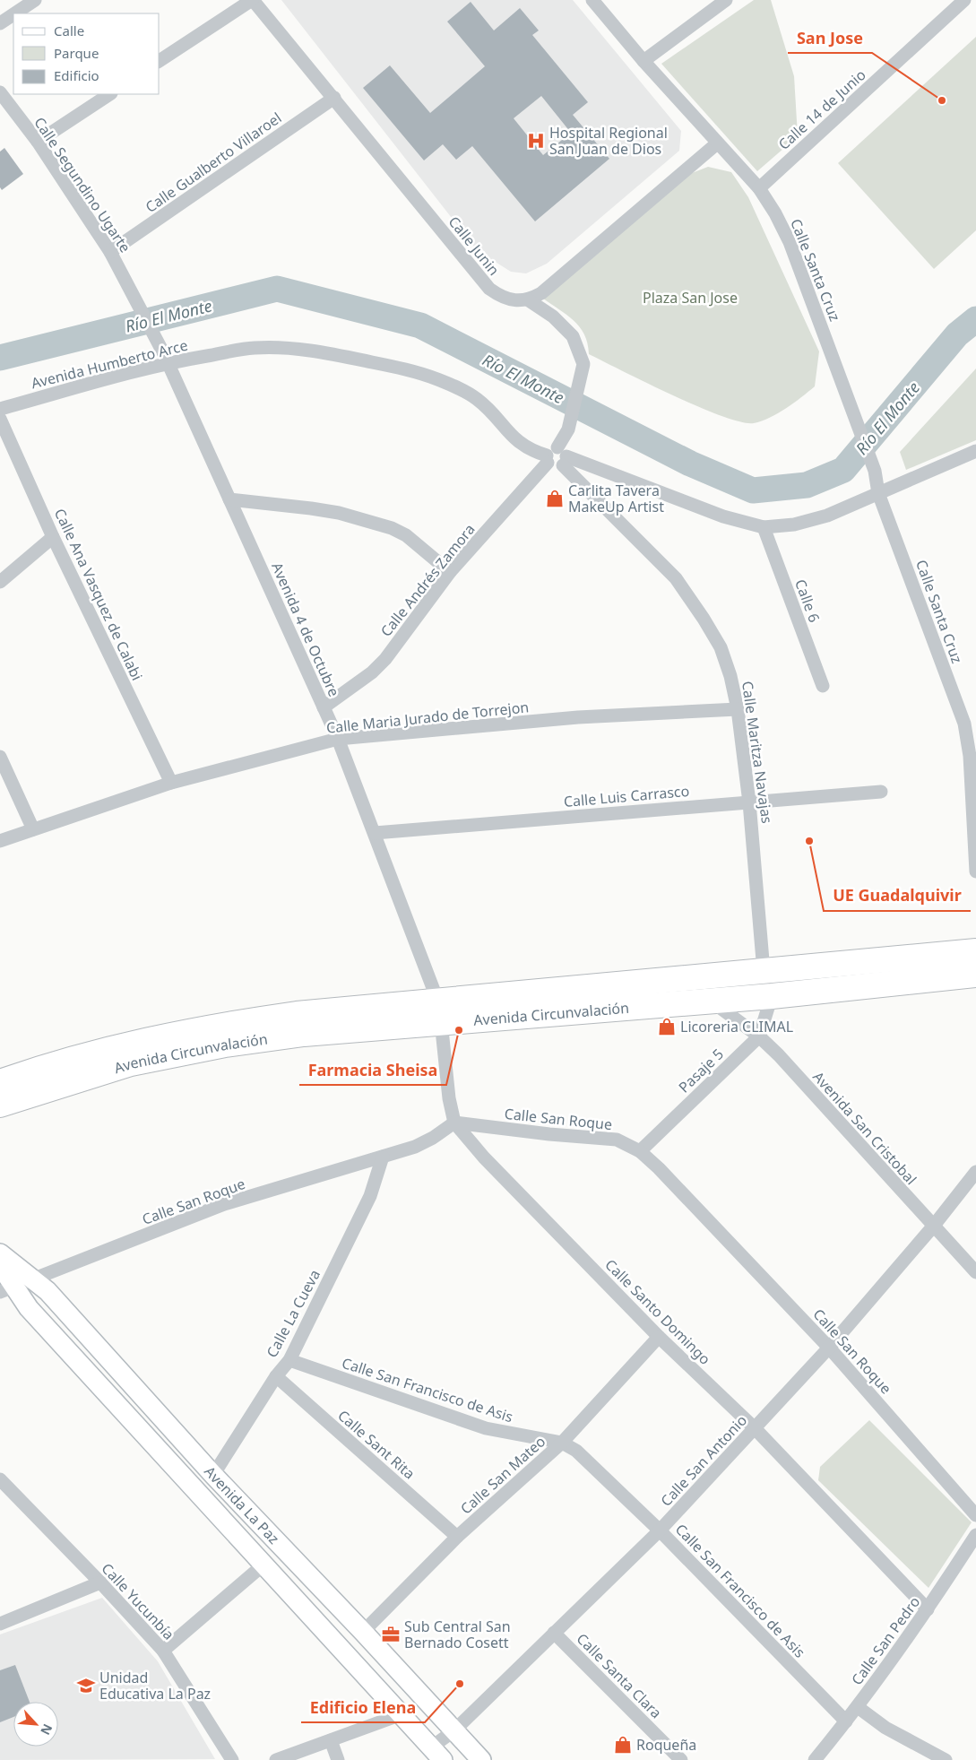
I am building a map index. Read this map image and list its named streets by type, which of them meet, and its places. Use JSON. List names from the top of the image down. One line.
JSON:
{"streets":{"highway":["Avenida Circunvalación"],"street":["Calle 14 de Junio","Calle Gualberto Villaroel","Calle Segundino Ugarte","Calle Junin","Calle Santa Cruz","Avenida Humberto Arce","Calle Andrés Zamora","Calle Ana Vasquez de Calabi","Calle 6","Avenida 4 de Octubre","Calle Maria Jurado de Torrejon","Calle Maritza Navajas","Calle Luis Carrasco","Pasaje 5","Calle San Roque","Avenida San Cristobal","Calle Santo Domingo","Calle La Cueva","Calle San Francisco de Asis","Calle Sant Rita","Calle San Antonio","Calle San Mateo","Avenida La Paz","Calle Yucunbía","Calle San Pedro","Calle Santa Clara"]},"crossings":[["Calle 14 de Junio","Calle Santa Cruz"],["Calle Gualberto Villaroel","Calle Segundino Ugarte"],["Calle Gualberto Villaroel","Calle Junin"],["Calle Segundino Ugarte","Avenida Humberto Arce"],["Calle Segundino Ugarte","Avenida 4 de Octubre"],["Avenida Humberto Arce","Calle Andrés Zamora"],["Avenida Humberto Arce","Avenida 4 de Octubre"],["Avenida Humberto Arce","Calle Maritza Navajas"],["Calle Andrés Zamora","Avenida 4 de Octubre"],["Calle Andrés Zamora","Calle Maritza Navajas"],["Calle Ana Vasquez de Calabi","Calle Maria Jurado de Torrejon"],["Avenida 4 de Octubre","Calle Maria Jurado de Torrejon"],["Avenida 4 de Octubre","Calle Luis Carrasco"],["Avenida 4 de Octubre","Avenida Circunvalación"],["Avenida 4 de Octubre","Calle Santo Domingo"],["Calle Maria Jurado de Torrejon","Calle Maritza Navajas"],["Calle Maritza Navajas","Calle Luis Carrasco"],["Calle Maritza Navajas","Avenida Circunvalación"],["Avenida Circunvalación","Calle Santo Domingo"],["Pasaje 5","Calle San Roque"],["Pasaje 5","Avenida San Cristobal"],["Calle San Roque","Calle Santo Domingo"],["Calle San Roque","Calle La Cueva"],["Calle San Roque","Calle San Antonio"],["Calle San Roque","Avenida La Paz"],["Avenida San Cristobal","Calle San Antonio"],["Calle Santo Domingo","Calle San Antonio"],["Calle Santo Domingo","Calle San Mateo"],["Calle Santo Domingo","Calle San Pedro"],["Calle La Cueva","Calle San Francisco de Asis"],["Calle La Cueva","Calle Sant Rita"],["Calle La Cueva","Avenida La Paz"],["Calle San Francisco de Asis","Calle San Antonio"],["Calle San Francisco de Asis","Calle San Mateo"],["Calle San Francisco de Asis","Calle San Pedro"],["Calle Sant Rita","Calle San Mateo"],["Calle San Antonio","Avenida La Paz"],["Calle San Antonio","Calle Santa Clara"],["Calle San Mateo","Avenida La Paz"]],"water":["Río El Monte"],"parks":["Plaza San Jose"],"places":{"other":["San Jose","UE Guadalquivir","Farmacia Sheisa","Edificio Elena"],"hospital":["Hospital Regional San Juan de Dios"],"shop":["Carlita Tavera MakeUp Artist","Licoreria CLIMAL","Roqueña"],"office":["Sub Central San Bernado Cosett"],"school or university":["Unidad Educativa La Paz"]},"legend":["Calle","Parque","Edificio"],"north":"bottom right"}
